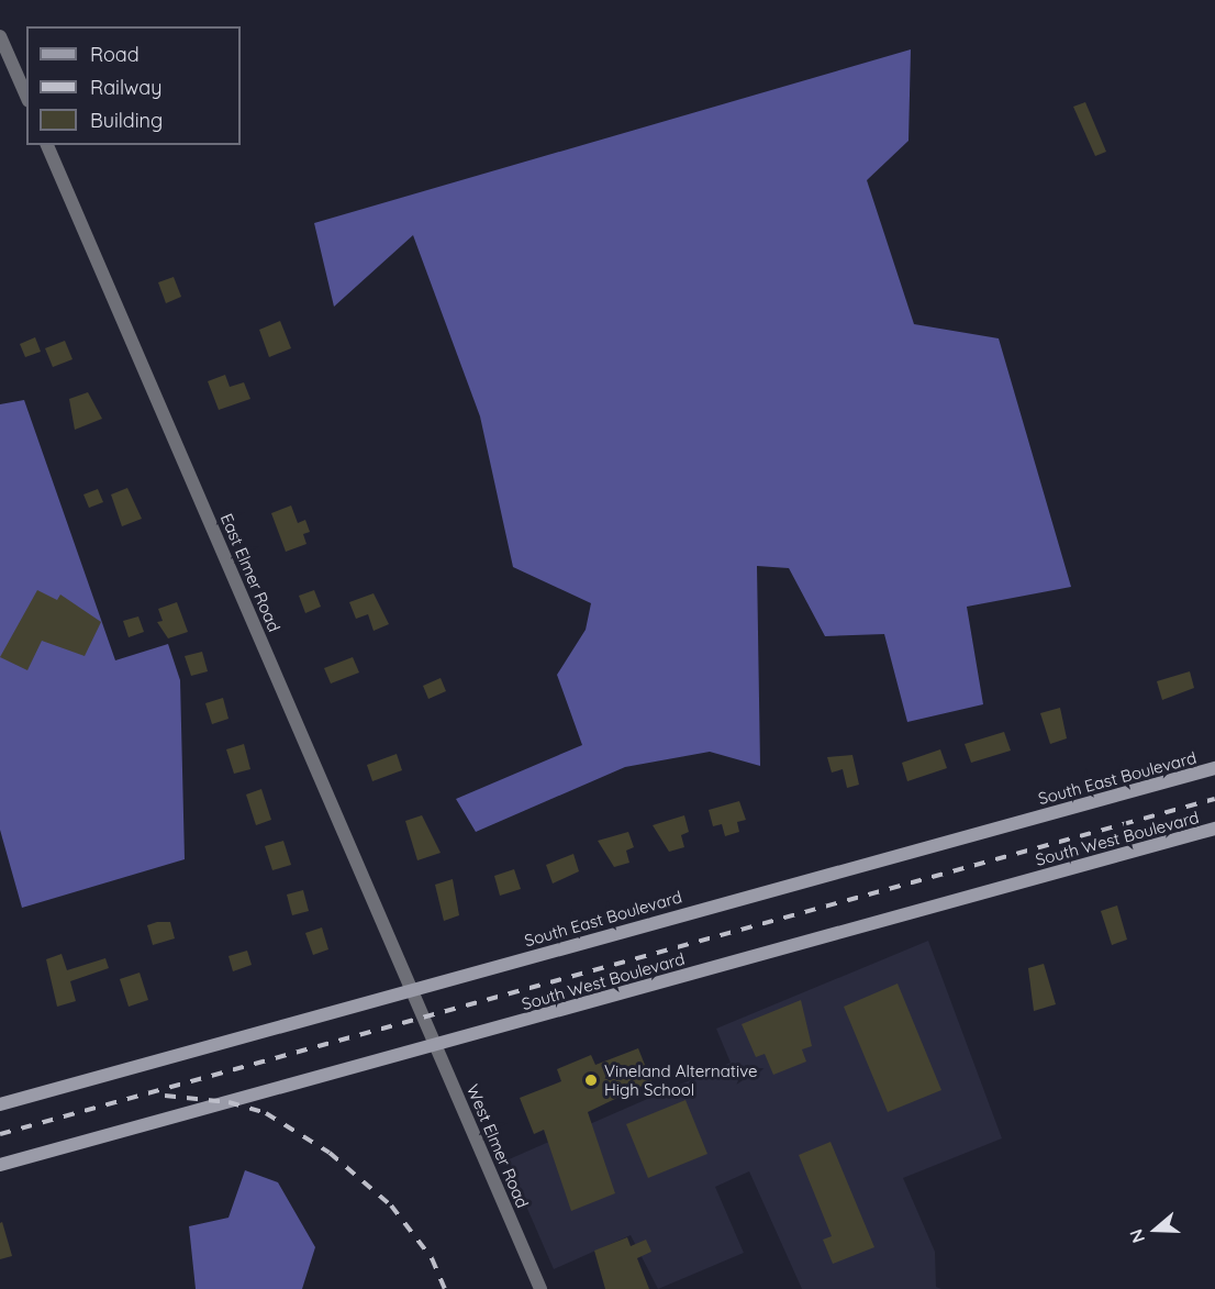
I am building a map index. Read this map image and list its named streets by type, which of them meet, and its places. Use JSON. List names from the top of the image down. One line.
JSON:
{"streets":{"main road":["South East Boulevard","South West Boulevard"],"street":["East Elmer Road","West Elmer Road"]},"crossings":[["East Elmer Road","South East Boulevard"],["East Elmer Road","West Elmer Road"],["South West Boulevard","West Elmer Road"]],"places":["Vineland Alternative High School"],"legend":["Road","Railway","Building"],"north":"left"}
